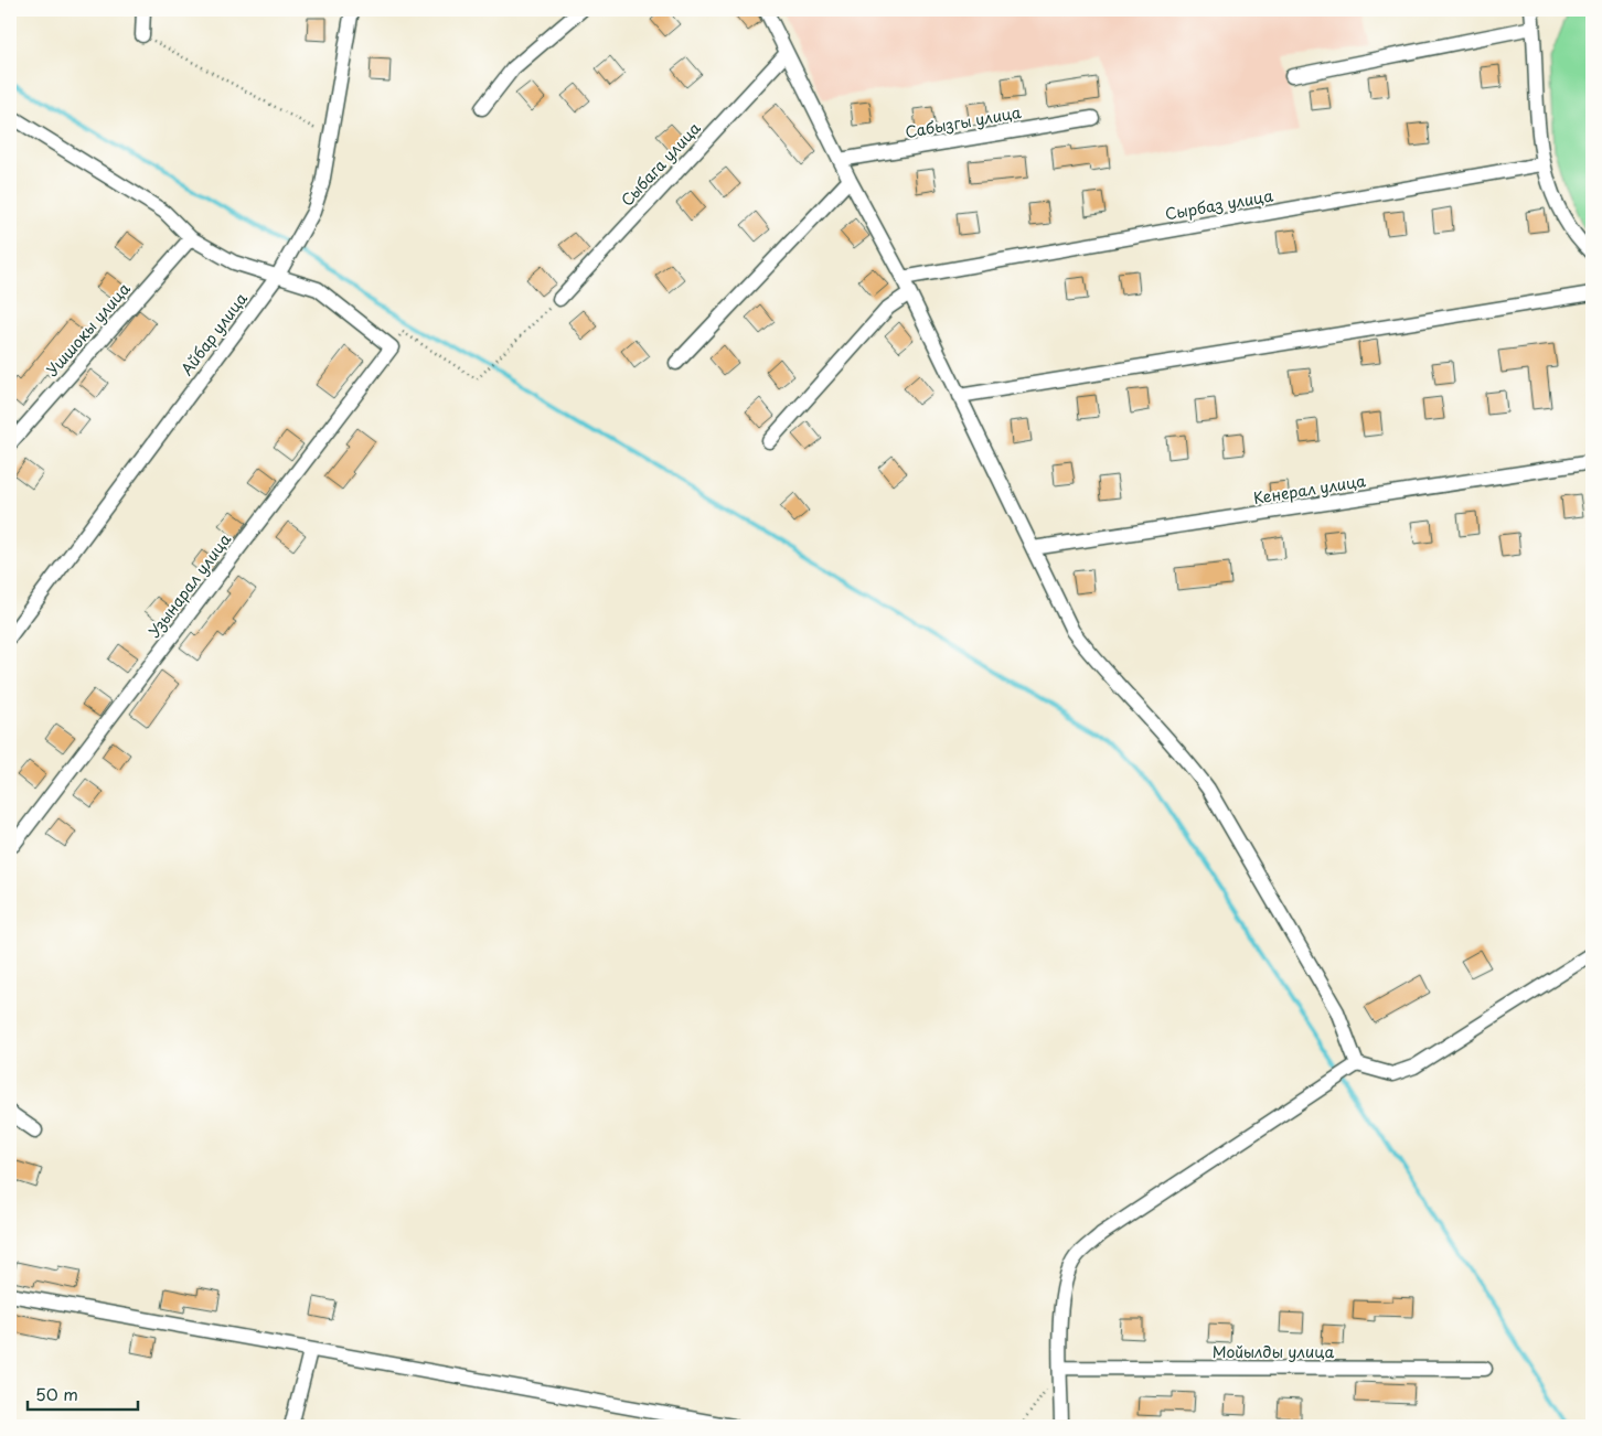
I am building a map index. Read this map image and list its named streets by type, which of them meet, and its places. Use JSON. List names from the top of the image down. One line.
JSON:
{"streets":{"street":["Сабызгы улица","Сыбага улица","Сырбаз улица","Ушшокы улица","Айбар улица","Кенерал улица","Узынарал улица","Мойылды улица"]},"scale_bar":"50 m"}
